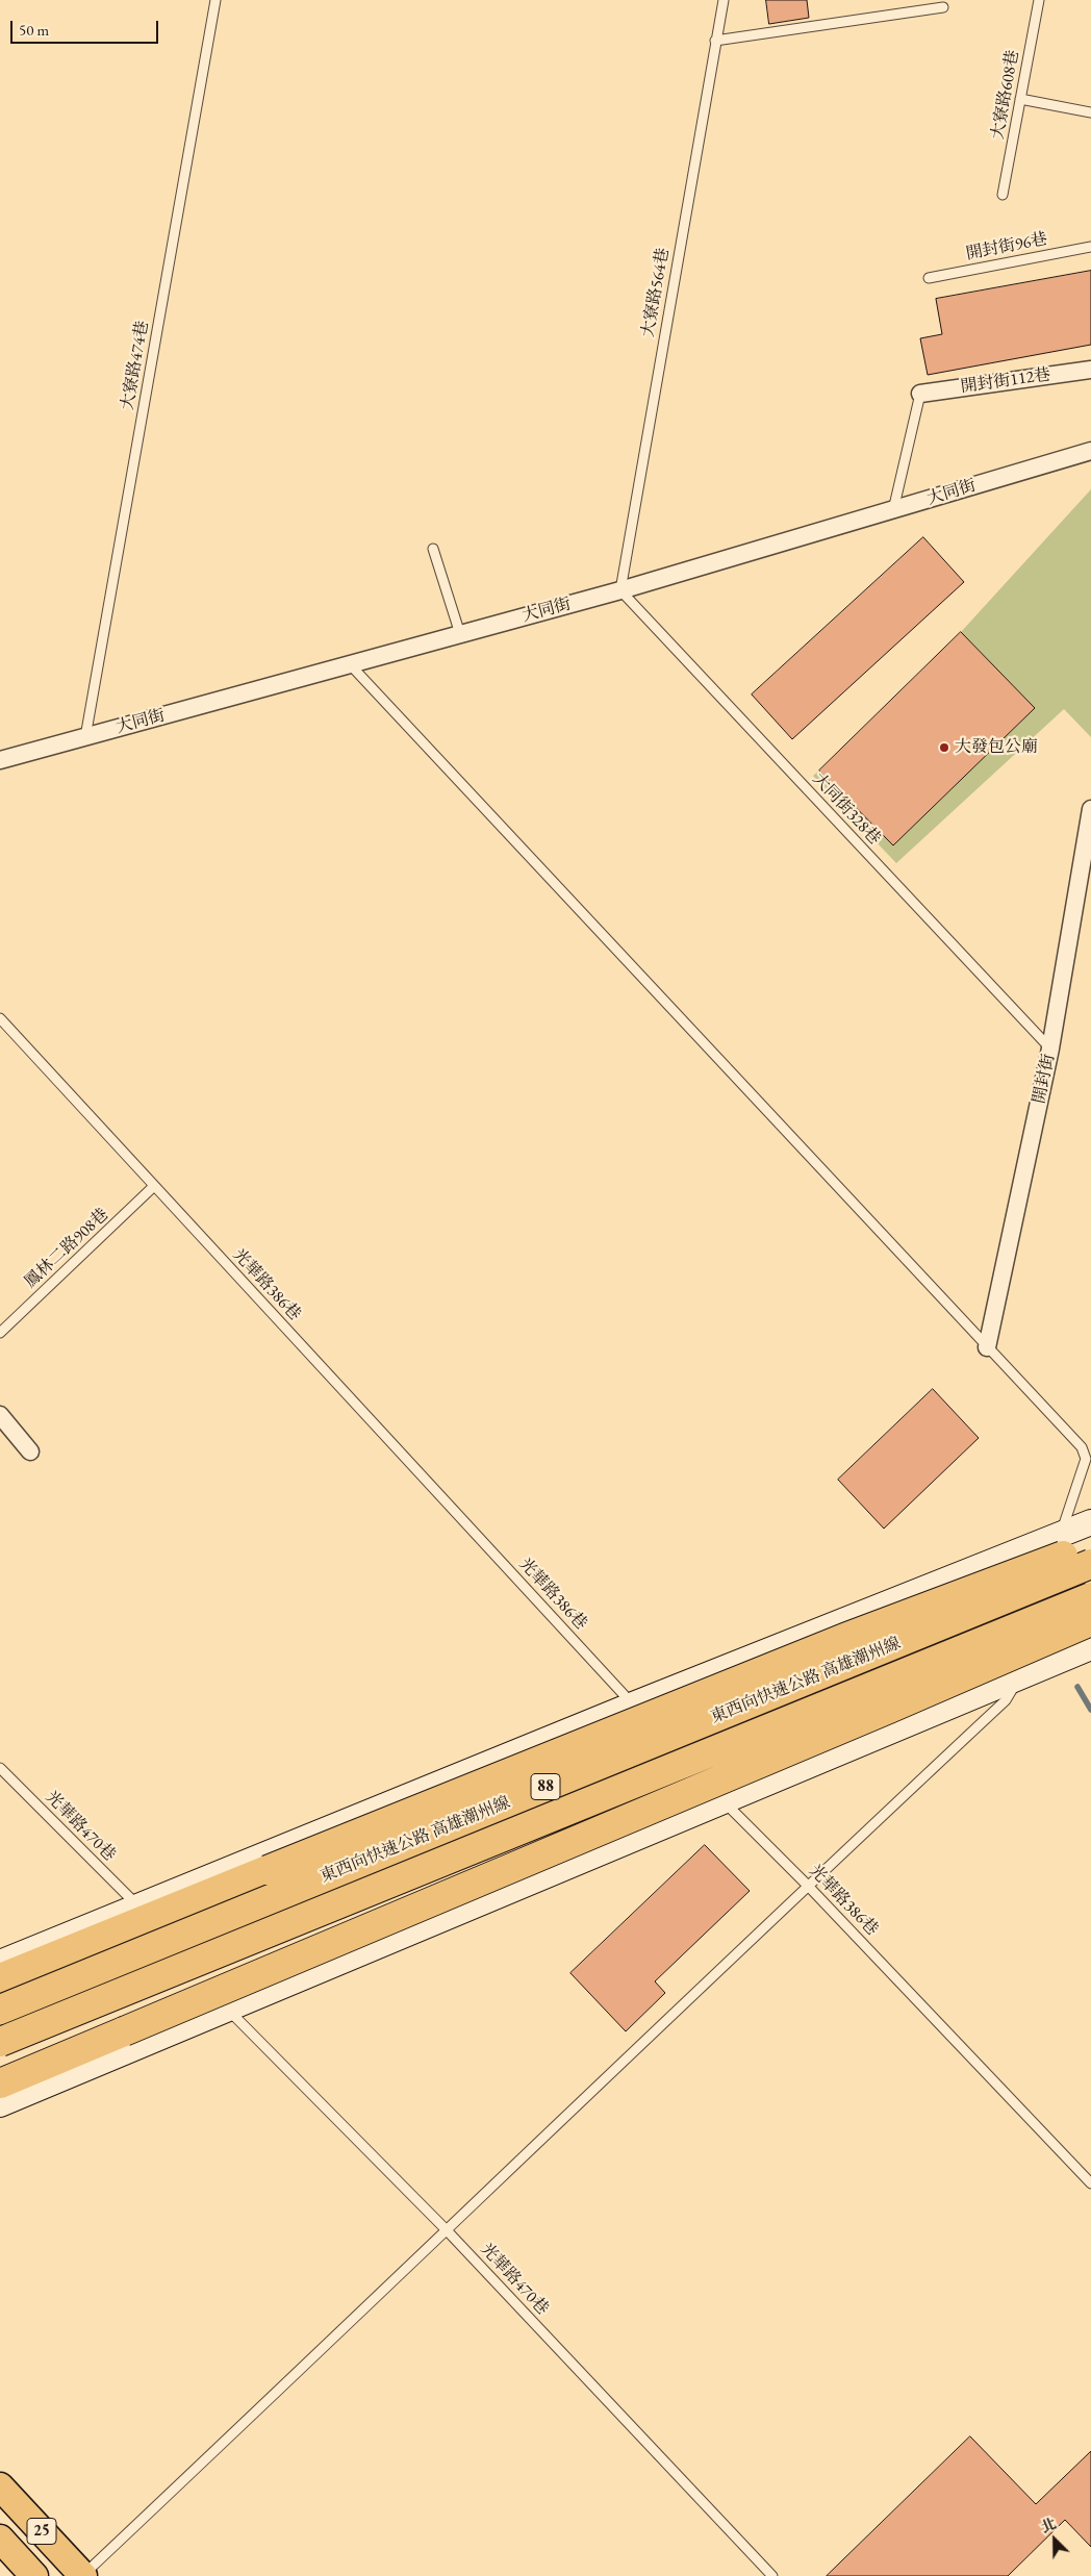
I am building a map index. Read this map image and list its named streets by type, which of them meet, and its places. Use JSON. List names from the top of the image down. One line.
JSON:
{"streets":{"highway":["東西向快速公路 高雄潮州線","88"],"main road":["25"],"street":["開封街112巷","大同街","開封街"],"lane":["大寮路608巷","開封街96巷","大寮路564巷","大寮路474巷","大同街328巷","鳳林二路908巷","光華路386巷","光華路470巷"]},"crossings":[["大寮路564巷","大同街"],["大寮路564巷","大同街328巷"],["大寮路474巷","大同街"],["大同街","大同街328巷"],["大同街328巷","開封街"],["鳳林二路908巷","光華路386巷"]],"places":["大發包公廟"],"scale_bar":"50 m","north":"top left"}
